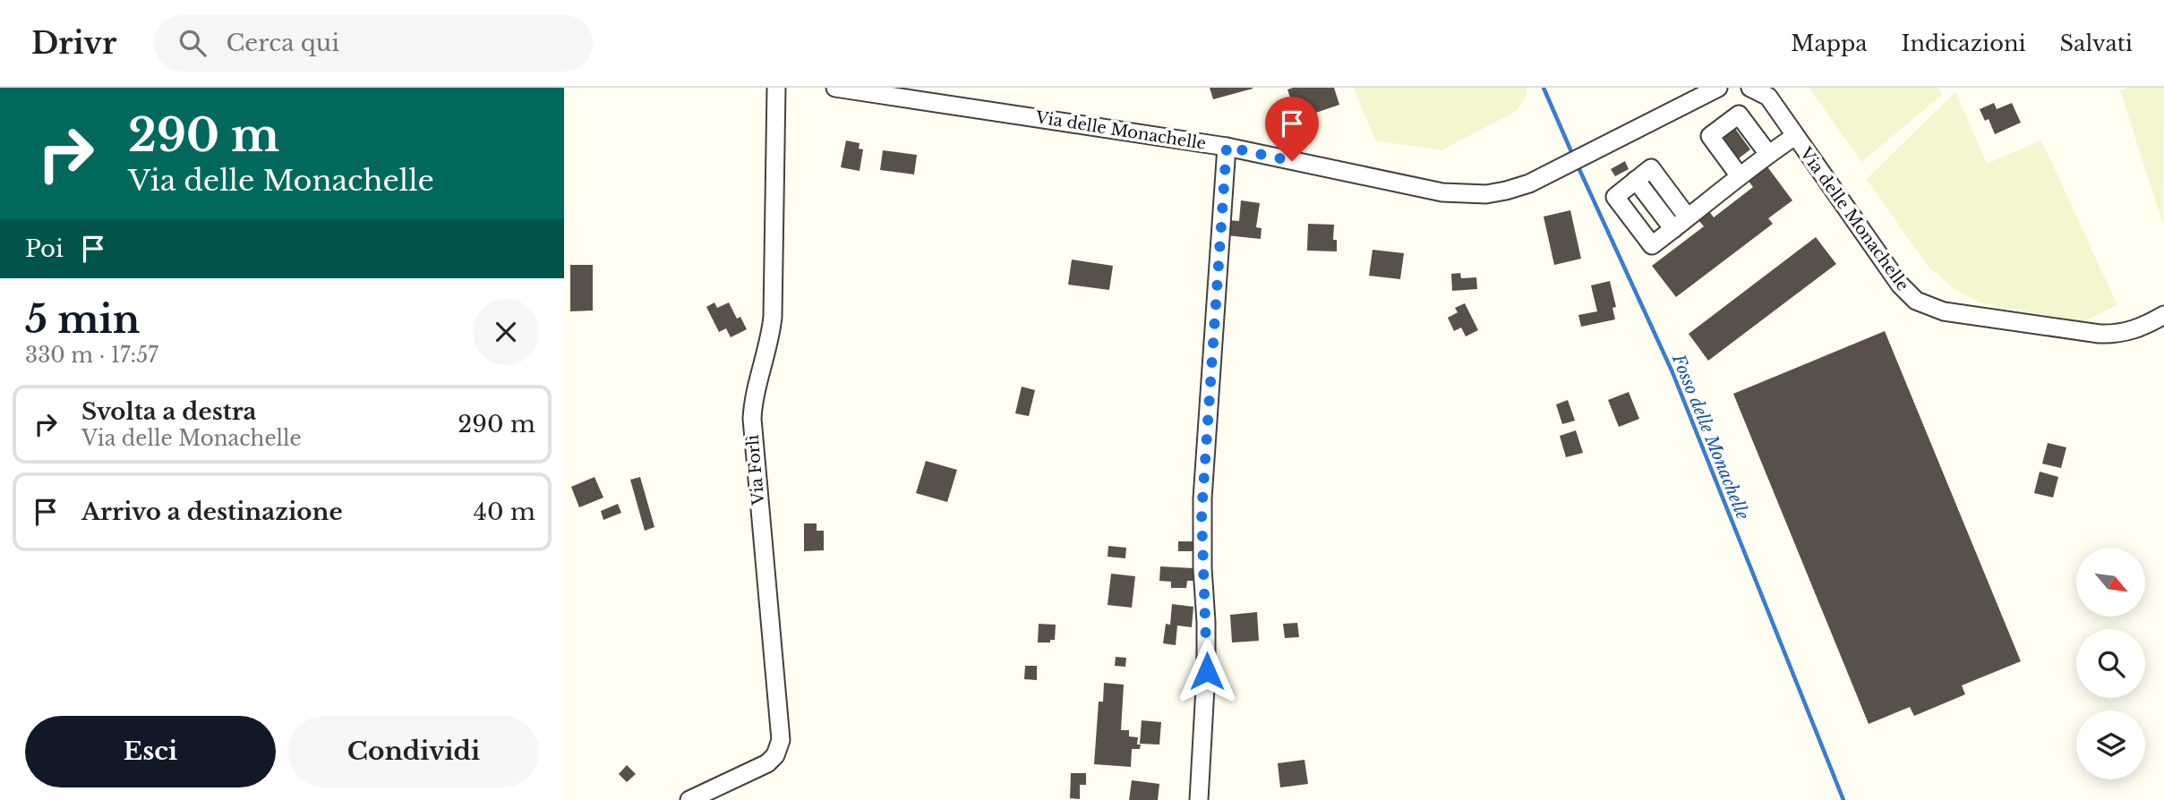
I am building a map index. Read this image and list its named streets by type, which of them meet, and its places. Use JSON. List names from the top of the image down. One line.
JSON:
{"streets":{"street":["Via delle Monachelle","Via Forlì"]},"water":["Fosso delle Monachelle"],"north":"bottom right","page":{"header":"Drivr","search":"Cerca qui","nav":["Mappa","Indicazioni","Salvati"],"turn":["290 m","Via delle Monachelle"],"then":"Poi","heading":["5 min","330 m · 17:57"],"list":[{"name":"Svolta a destra","note":"Via delle Monachelle","value":"290 m"},{"name":"Arrivo a destinazione","value":"40 m"}],"buttons":["Esci","Condividi"]}}
